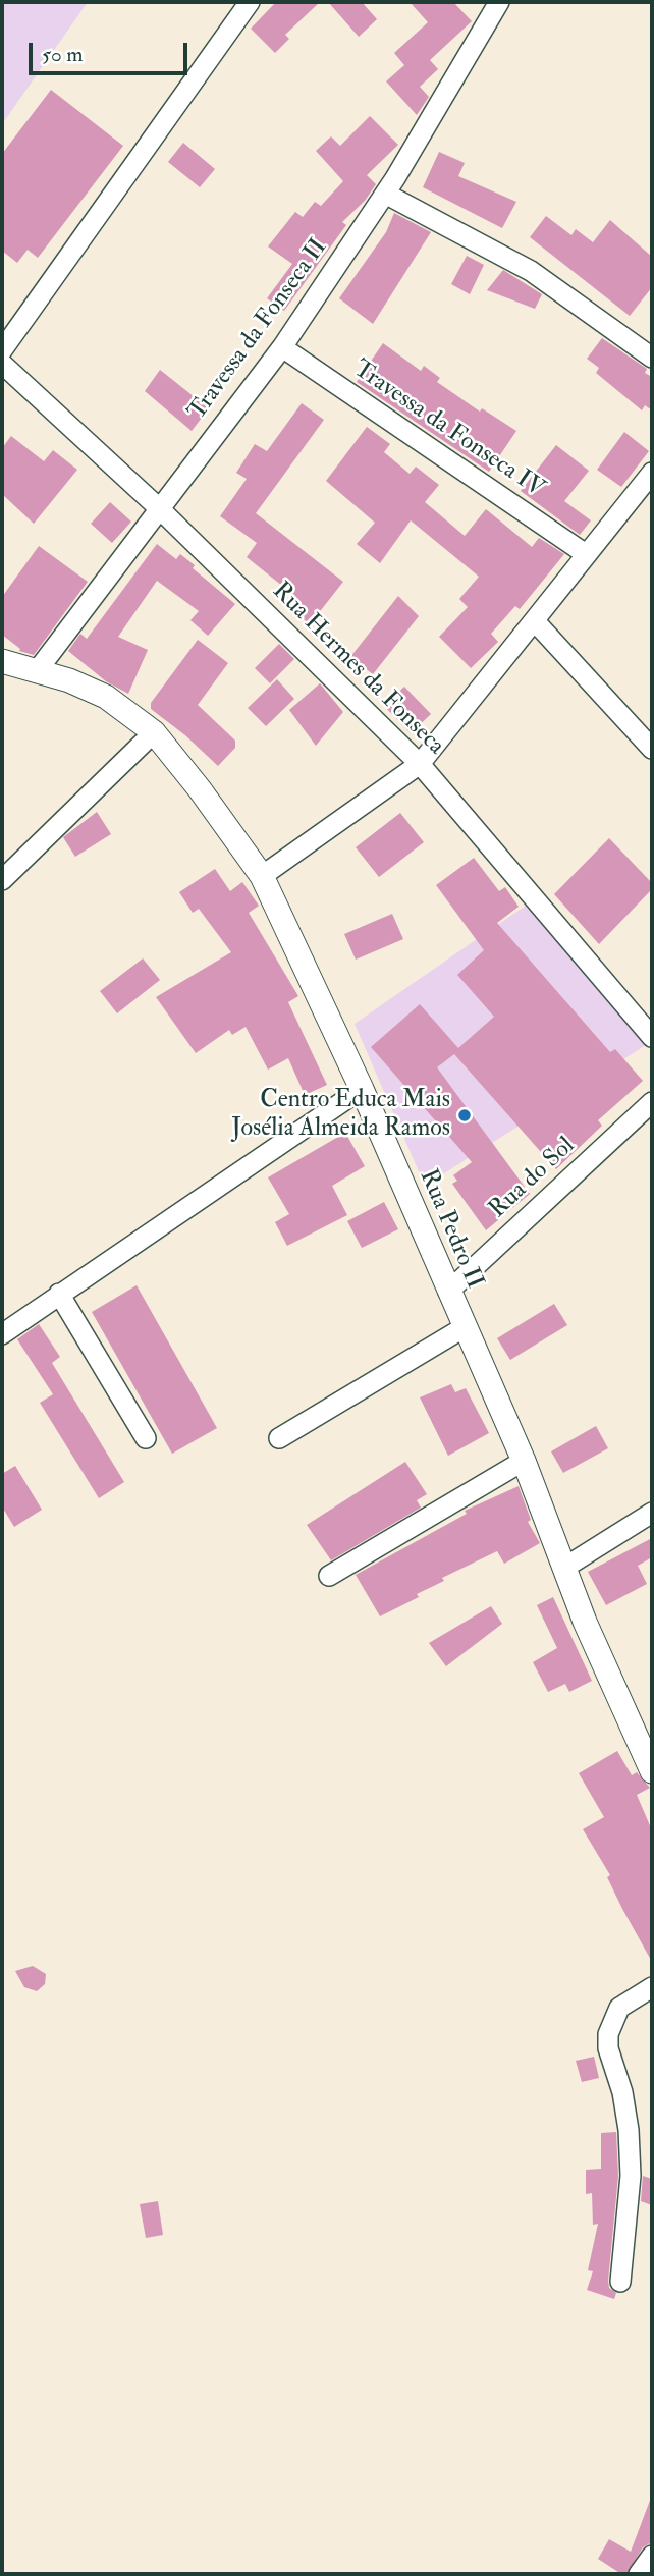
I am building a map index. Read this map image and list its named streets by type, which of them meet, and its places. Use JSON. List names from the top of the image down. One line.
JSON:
{"streets":{"street":["Travessa da Fonseca II","Travessa da Fonseca IV","Rua Hermes da Fonseca","Rua do Sol","Rua Pedro II"]},"crossings":[["Travessa da Fonseca II","Travessa da Fonseca IV"],["Travessa da Fonseca II","Rua Hermes da Fonseca"],["Travessa da Fonseca II","Rua Pedro II"],["Rua do Sol","Rua Pedro II"]],"places":["Centro Educa Mais Josélia Almeida Ramos"],"scale_bar":"50 m"}
